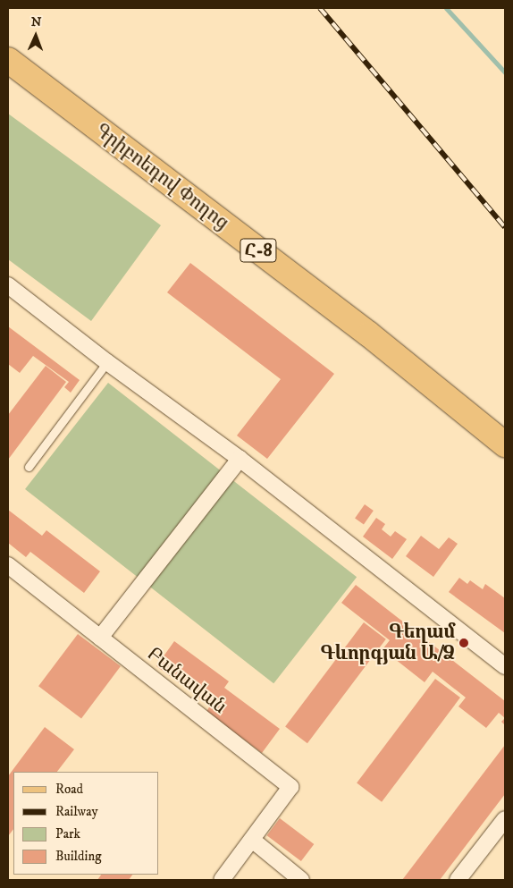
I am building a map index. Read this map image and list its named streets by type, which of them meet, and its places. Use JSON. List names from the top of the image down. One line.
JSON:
{"streets":{"main road":["Գրիբոեդով Փողոց","Հ-8"],"street":["Բանավան"]},"places":["Գեղամ Գևորգյան Ա/Ձ"],"legend":["Road","Railway","Park","Building"],"north":"top"}
